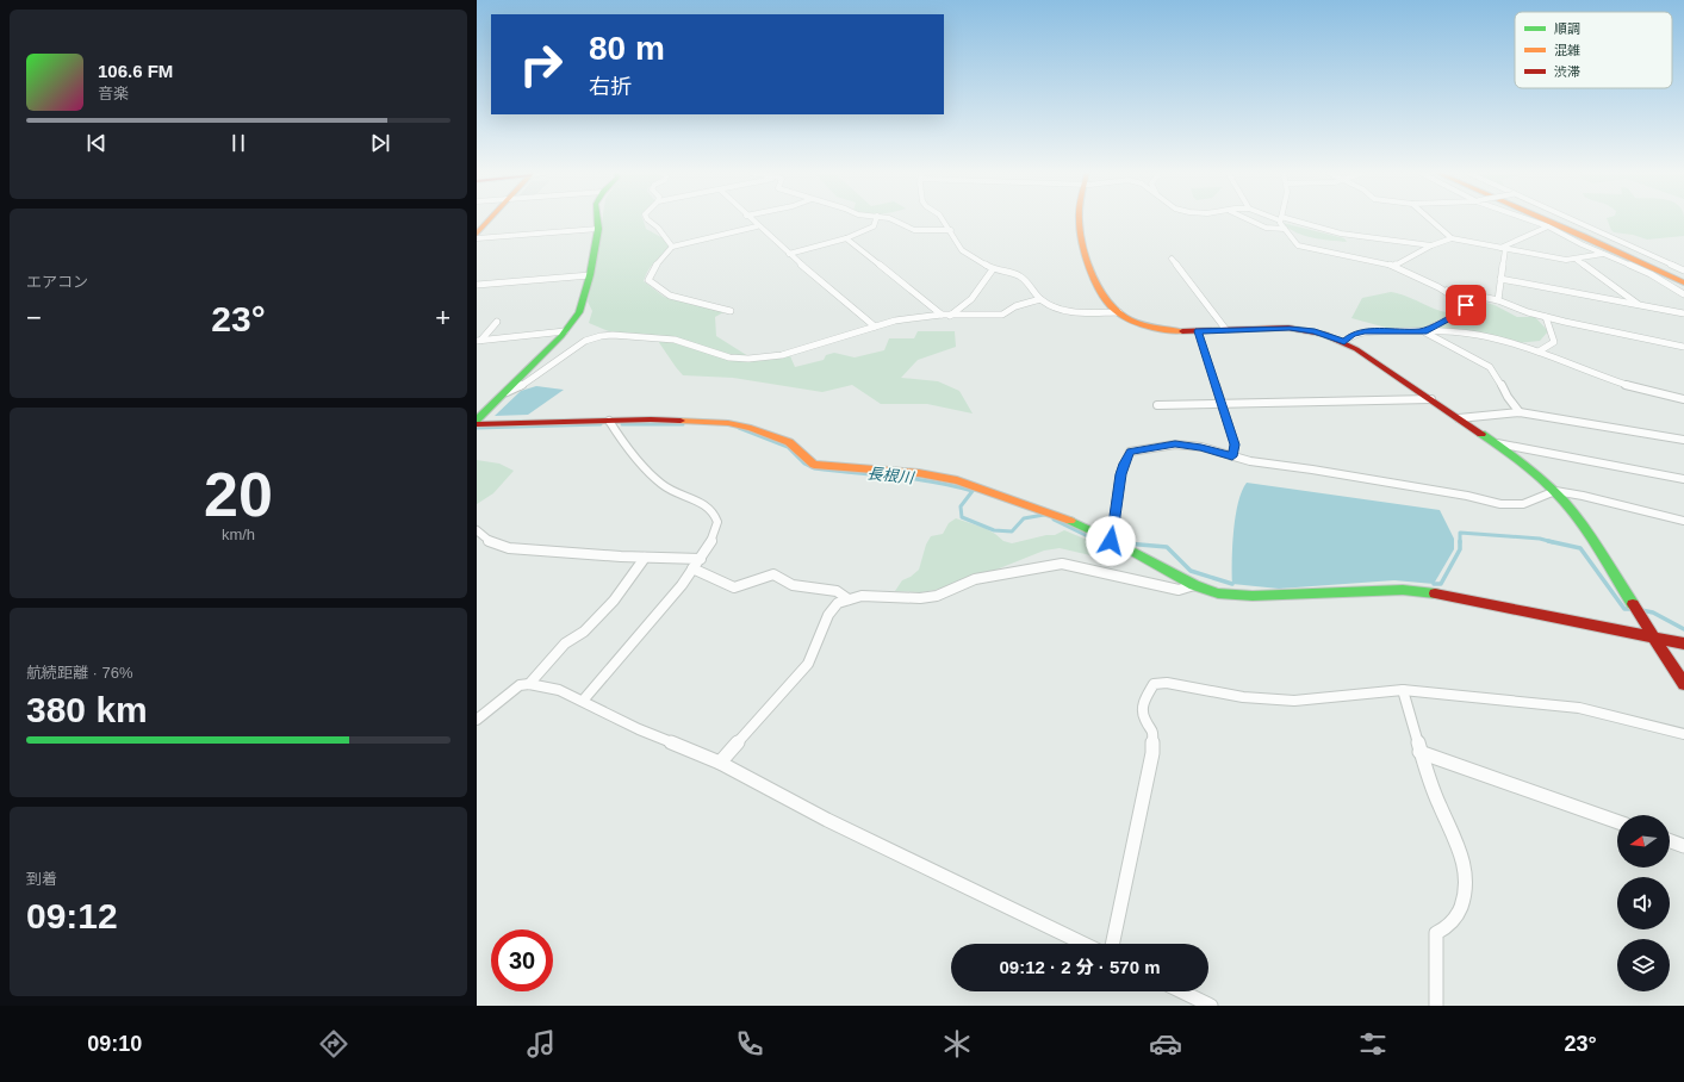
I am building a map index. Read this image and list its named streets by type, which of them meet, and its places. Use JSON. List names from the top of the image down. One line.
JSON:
{"water":["長根川"],"legend":["順調","混雑","渋滞"],"north":"left","page":{"turn":["80 m","右折"],"song":["106.6 FM","音楽"],"tile":["エアコン",["20","km/h"],["航続距離 · 76%","380 km"],["到着","09:12"]],"heat":["−","23°","+"],"limit":"30","trip":"09:12 · 2 分 · 570 m","tabs":["09:10","23°"]}}
